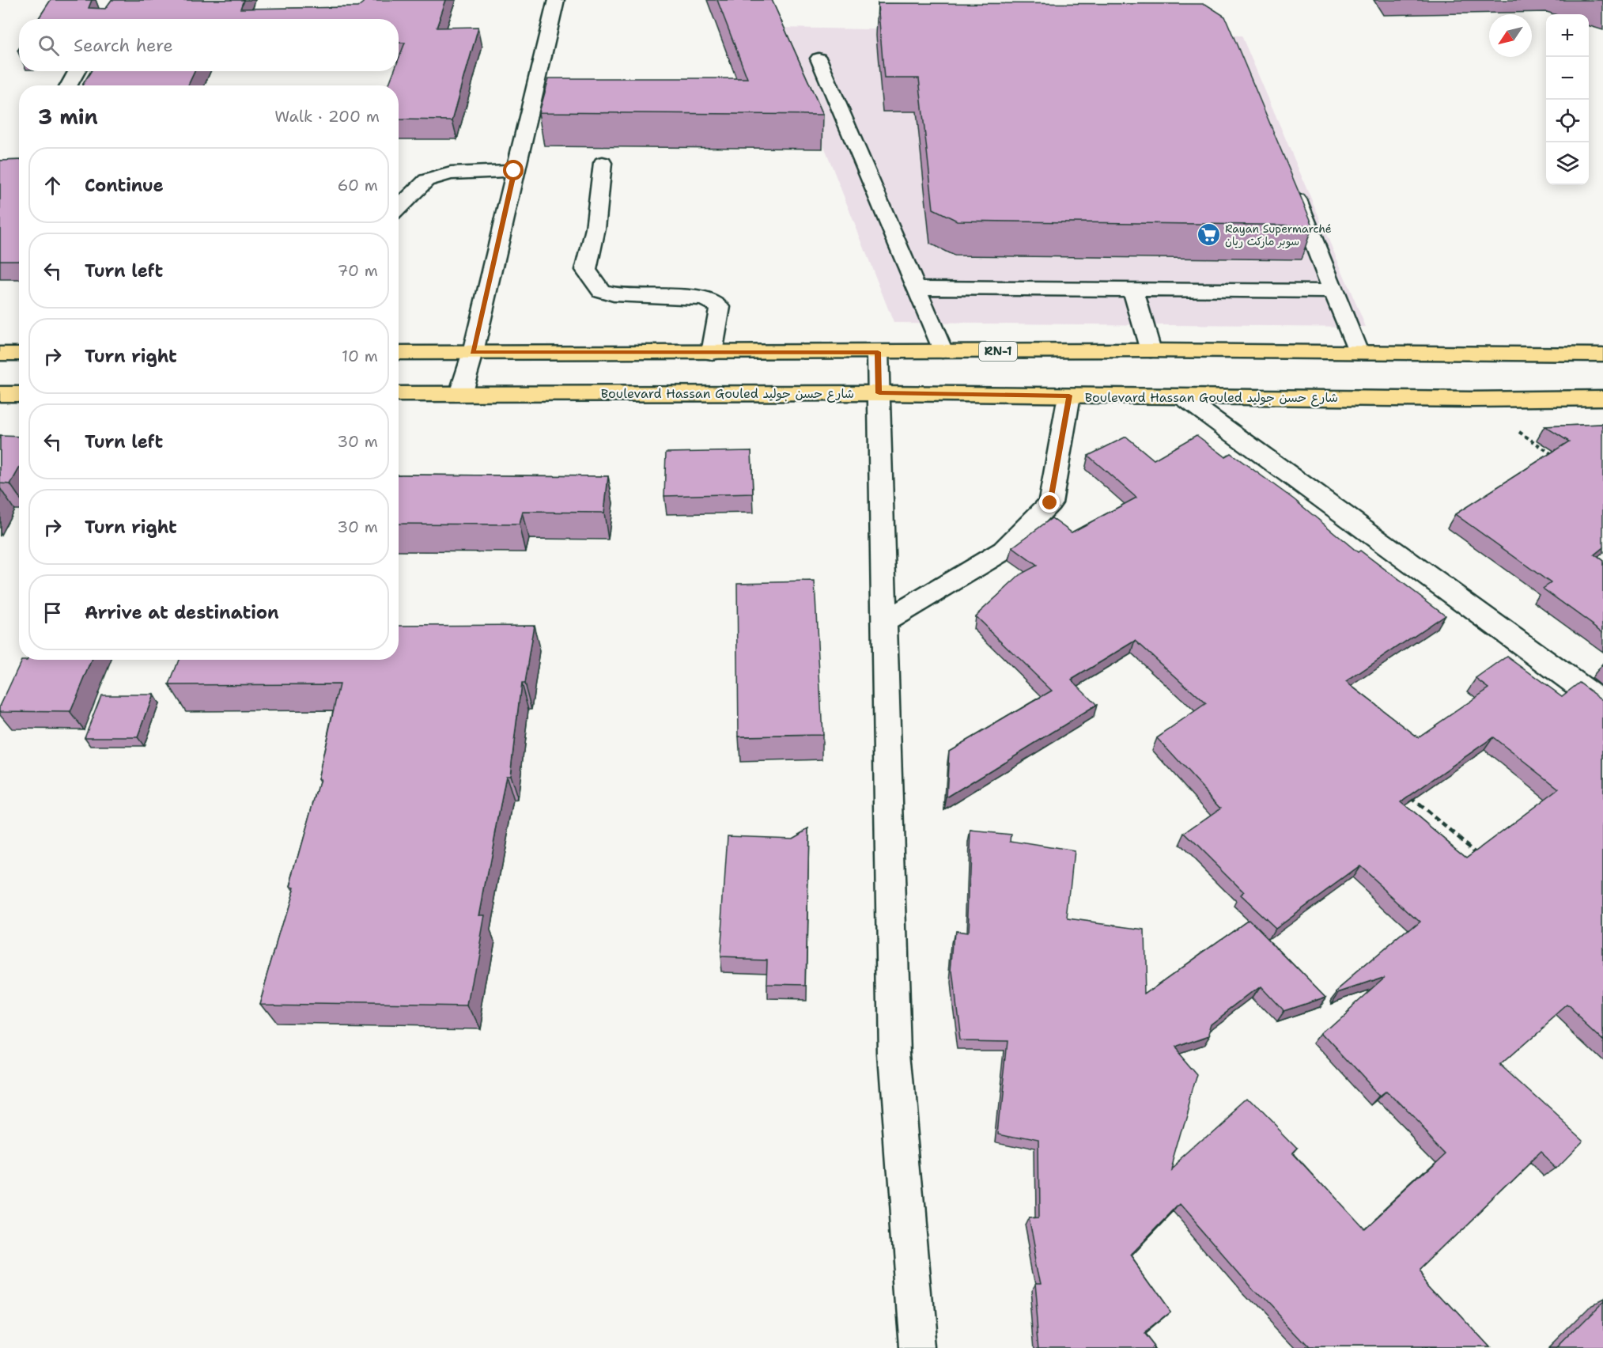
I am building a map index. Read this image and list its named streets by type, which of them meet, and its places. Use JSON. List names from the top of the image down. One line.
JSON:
{"streets":{"main road":["RN-1","Boulevard Hassan Gouled شارع حسن جوليد"]},"places":{"supermarket":["Rayan Supermarché سوبر ماركت ريان"]},"north":"bottom left","page":{"map_buttons":["+","−"],"search":"Search here","heading":["3 min","Walk · 200 m"],"list":[["Continue","60 m"],["Turn left","70 m"],["Turn right","10 m"],["Turn left","30 m"],["Turn right","30 m"],"Arrive at destination"]}}
